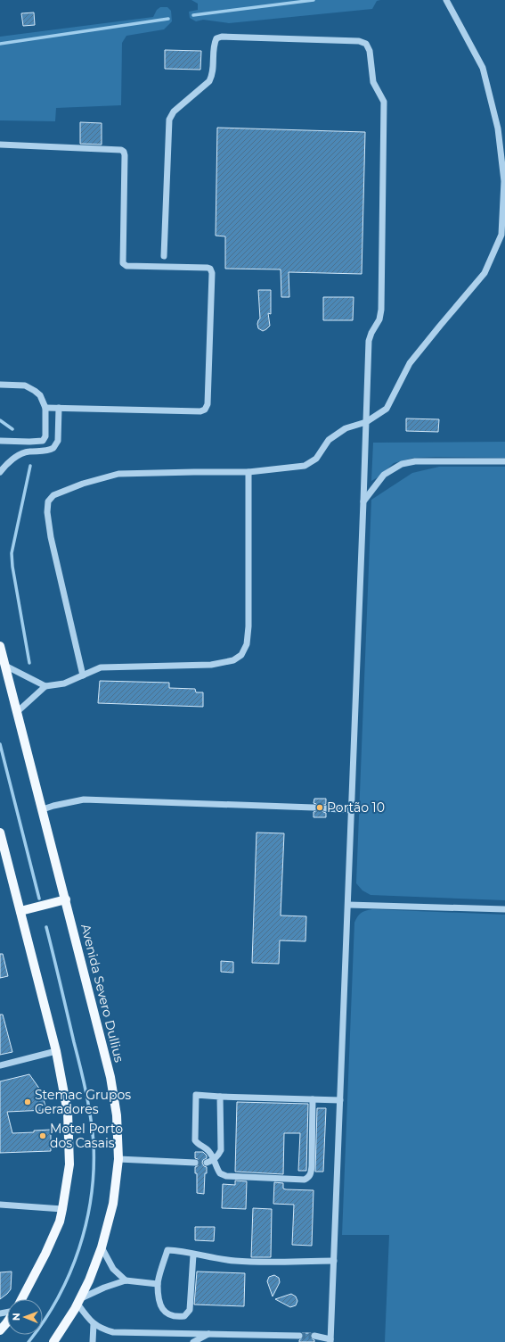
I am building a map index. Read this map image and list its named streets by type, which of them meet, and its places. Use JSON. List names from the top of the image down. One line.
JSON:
{"streets":{"main road":["Avenida Severo Dullius"]},"places":["Portão 10","Stemac Grupos Geradores","Motel Porto dos Casais"],"north":"left"}
